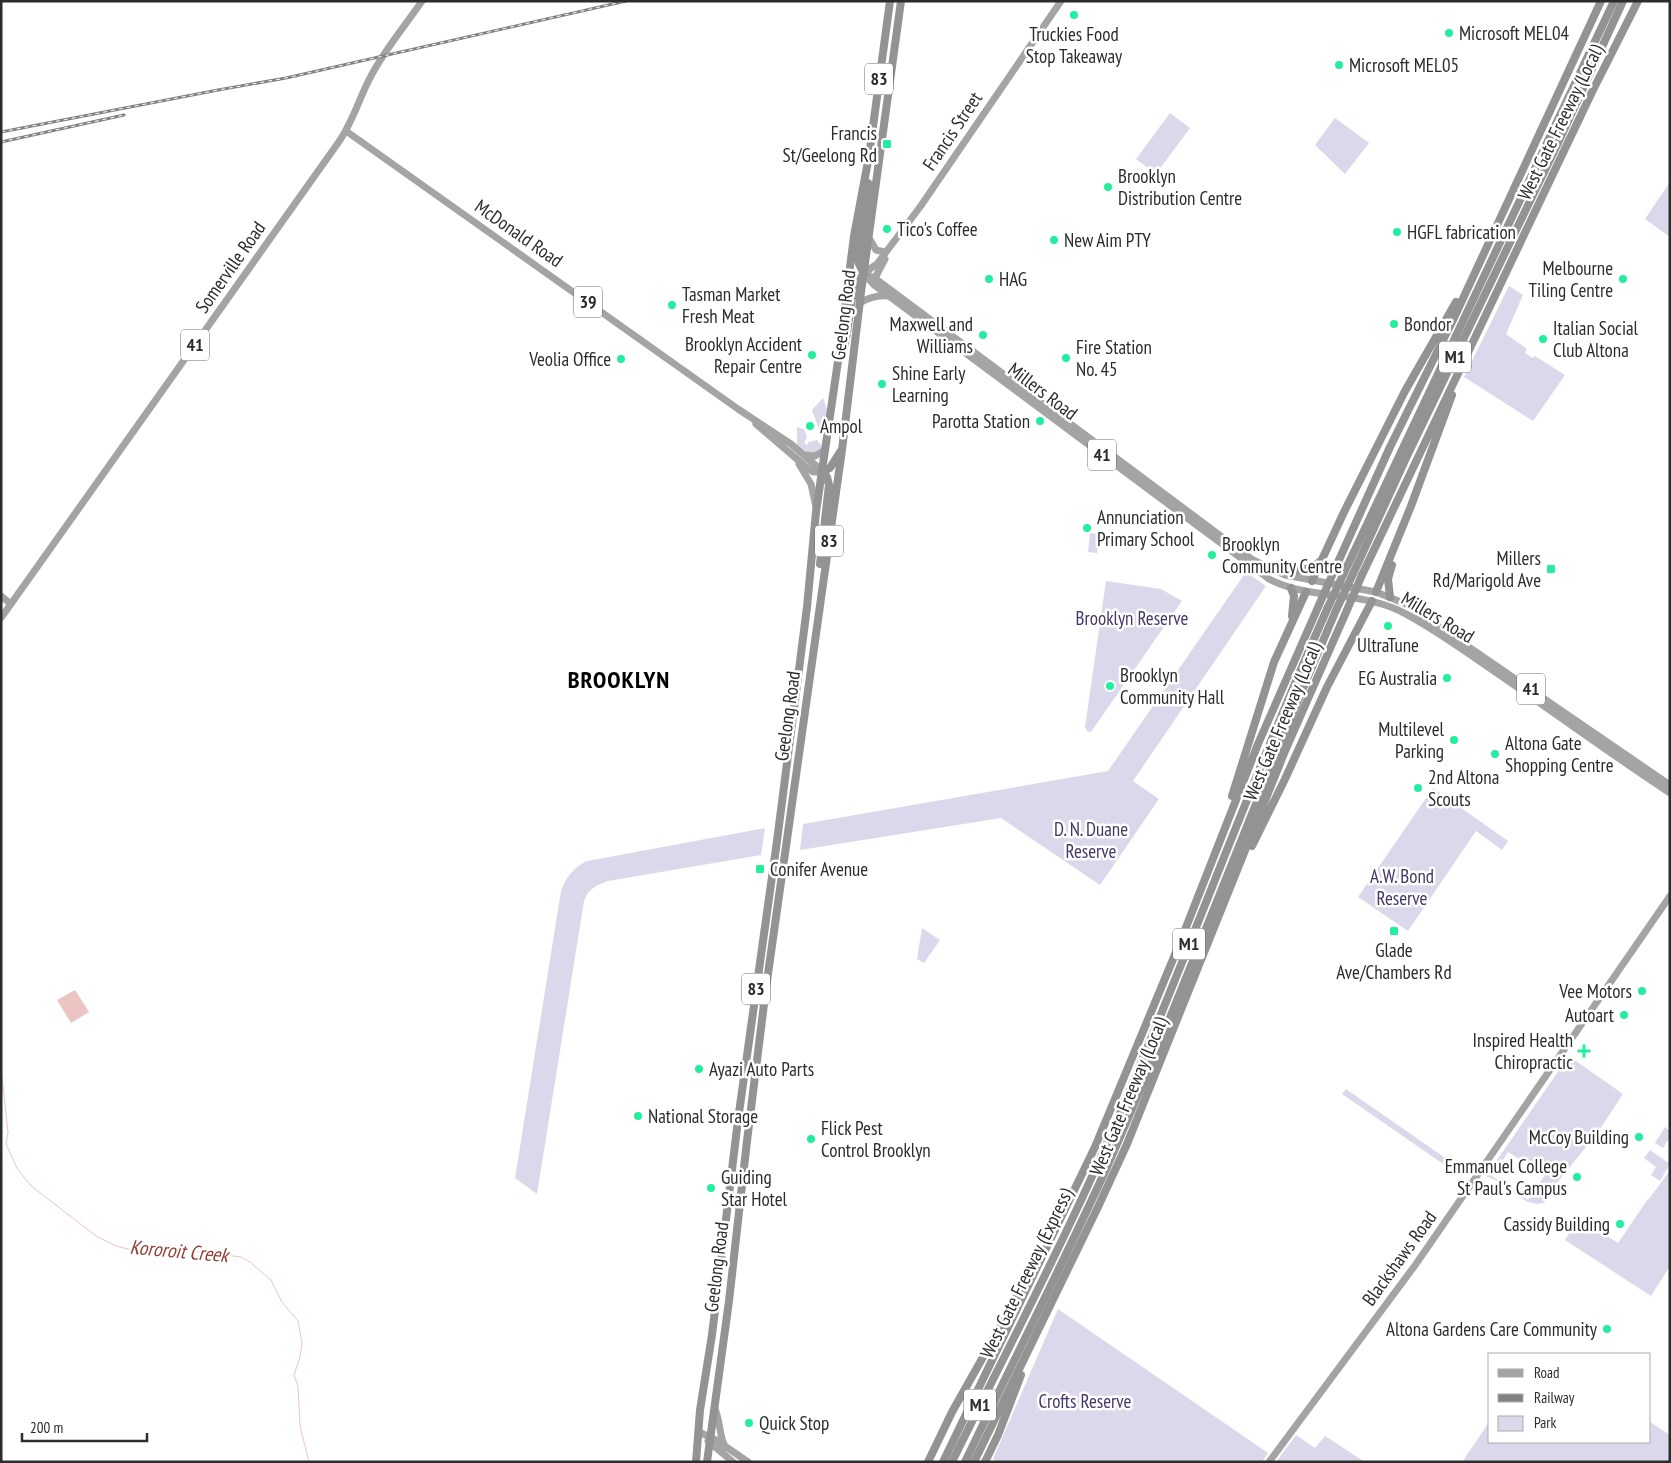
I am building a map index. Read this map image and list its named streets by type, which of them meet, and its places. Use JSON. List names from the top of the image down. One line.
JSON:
{"streets":{"highway":["83","West Gate Freeway (Local)","Geelong Road","M1","West Gate Freeway (Express)"],"main road":["Francis Street","McDonald Road","Somerville Road","39","41","Millers Road","Blackshaws Road"]},"crossings":[["83","Geelong Road"],["McDonald Road","Somerville Road"],["McDonald Road","39"],["McDonald Road","Geelong Road"],["39","Geelong Road"],["Geelong Road","Millers Road"]],"districts":["BROOKLYN"],"water":["Kororoit Creek"],"parks":["Brooklyn Reserve","D. N. Duane Reserve","A.W. Bond Reserve","Crofts Reserve"],"places":{"other":["Truckies Food Stop Takeaway","Microsoft MEL04","Microsoft MEL05","Brooklyn Distribution Centre","Tico's Coffee","HGFL fabrication","New Aim PTY","HAG","Melbourne Tiling Centre","Tasman Market Fresh Meat","Bondor","Maxwell and Williams","Italian Social Club Altona","Brooklyn Accident Repair Centre","Fire Station No. 45","Veolia Office","Shine Early Learning","Parotta Station","Ampol","Annunciation Primary School","Brooklyn Community Centre","UltraTune","EG Australia","Brooklyn Community Hall","Multilevel Parking","Altona Gate Shopping Centre","2nd Altona Scouts","Vee Motors","Autoart","Ayazi Auto Parts","National Storage","McCoy Building","Flick Pest Control Brooklyn","Emmanuel College St Paul's Campus","Guiding Star Hotel","Cassidy Building","Altona Gardens Care Community","Quick Stop"],"transit":["Francis St/Geelong Rd","Millers Rd/Marigold Ave","Conifer Avenue","Glade Ave/Chambers Rd"],"health":["Inspired Health Chiropractic"]},"legend":["Road","Railway","Park"],"scale_bar":"200 m"}
